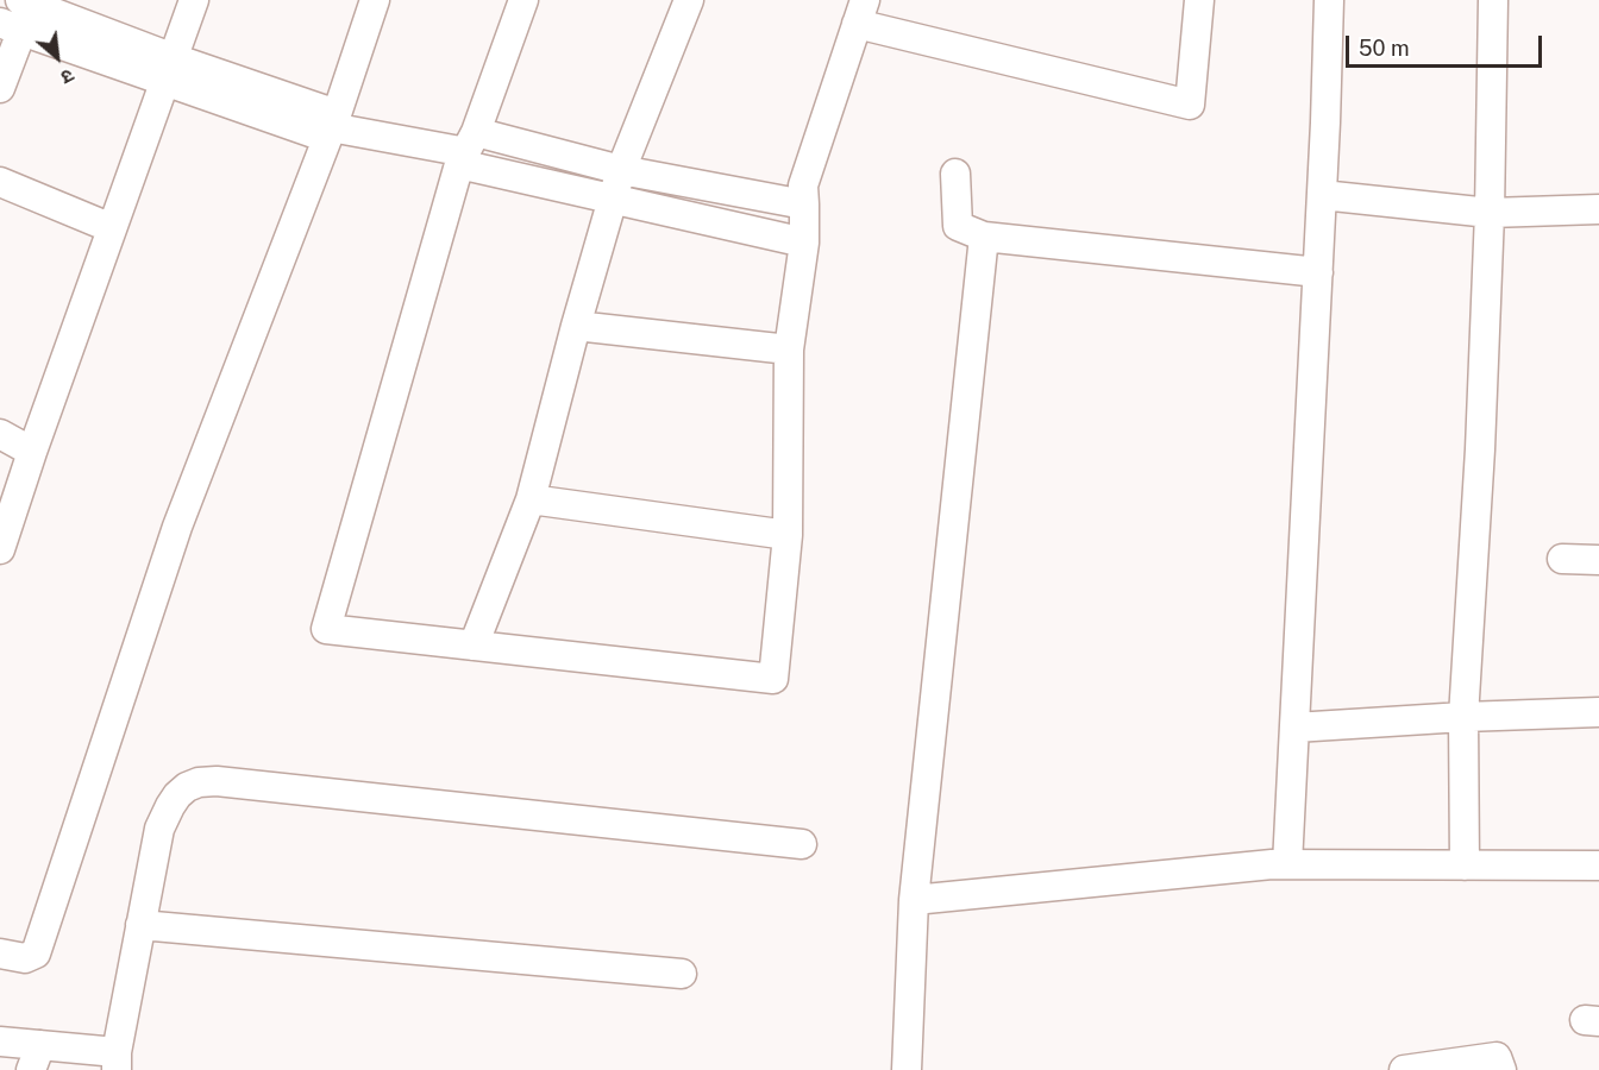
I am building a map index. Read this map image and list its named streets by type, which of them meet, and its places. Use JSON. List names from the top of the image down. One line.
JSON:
{"scale_bar":"50 m","north":"bottom right"}
